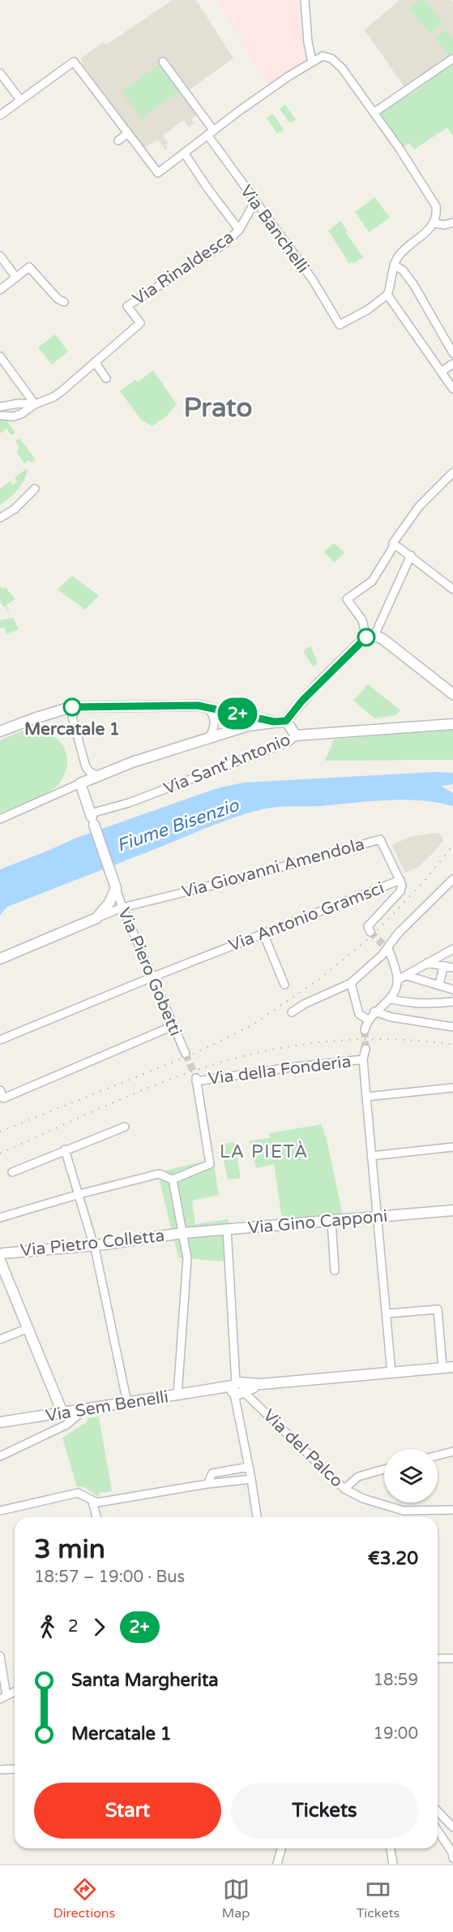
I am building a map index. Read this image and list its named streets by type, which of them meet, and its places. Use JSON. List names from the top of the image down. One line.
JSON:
{"streets":{"street":["Via Banchelli","Via Rinaldesca","Via Sant'Antonio","Via Giovanni Amendola","Via Antonio Gramsci","Via Piero Gobetti","Via della Fonderia","Via Gino Capponi","Via Pietro Colletta","Via Sem Benelli","Via del Palco"]},"crossings":[["Via Banchelli","Via Rinaldesca"],["Via Giovanni Amendola","Via Antonio Gramsci"],["Via Giovanni Amendola","Via Piero Gobetti"],["Via Antonio Gramsci","Via Piero Gobetti"],["Via Gino Capponi","Via Pietro Colletta"],["Via Sem Benelli","Via del Palco"]],"districts":["Prato","LA PIETÀ"],"water":["Fiume Bisenzio"],"places":["Mercatale 1"],"lines":["bus line 2+"],"page":{"on_map":"2+","heading":["3 min","18:57 – 19:00 · Bus","€3.20"],"legs":["2","2+"],"list":[{"name":"Santa Margherita","value":"18:59"},{"name":"Mercatale 1","value":"19:00"}],"buttons":["Start","Tickets"],"tabs":["Directions","Map","Tickets"]}}
